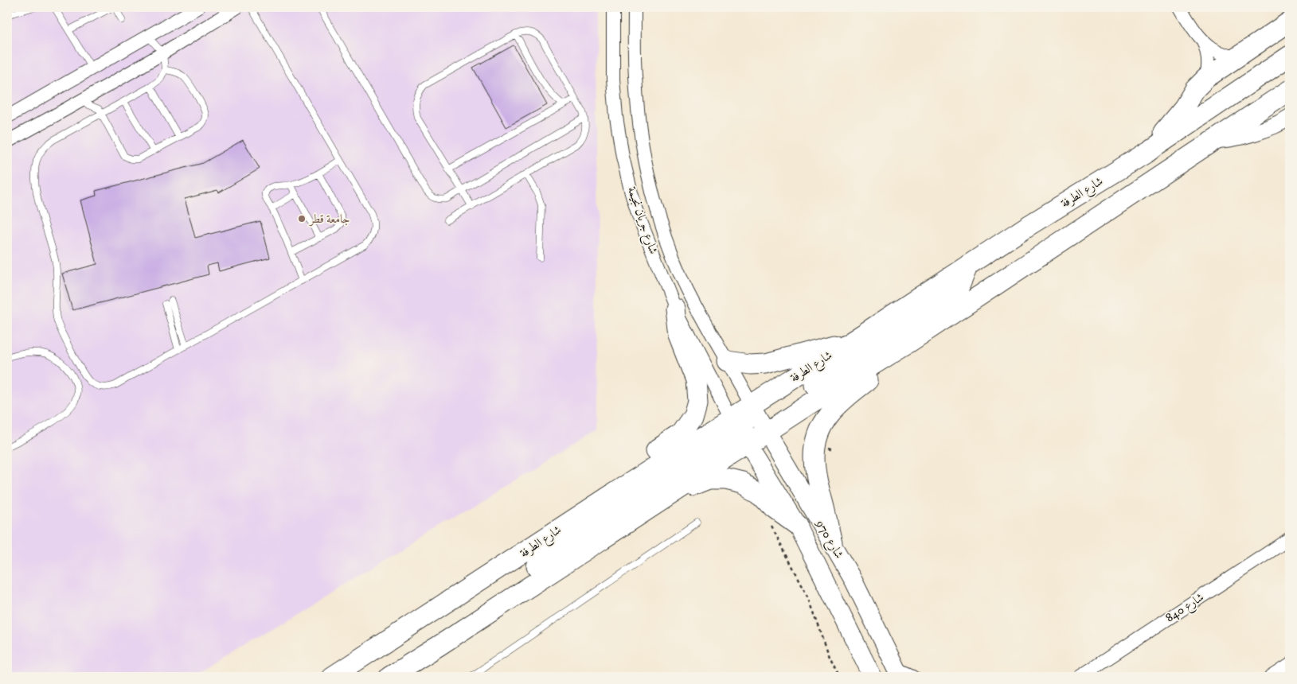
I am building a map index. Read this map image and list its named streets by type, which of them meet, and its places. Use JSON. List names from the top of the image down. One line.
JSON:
{"streets":{"main road":["شارع الطرفة","شارع 970"],"street":["شارع جريان نجيمة","شارع 840"]},"crossings":[["شارع الطرفة","شارع جريان نجيمة"],["شارع الطرفة","شارع 970"],["شارع جريان نجيمة","شارع 970"]],"places":["جامعة قطر"]}
